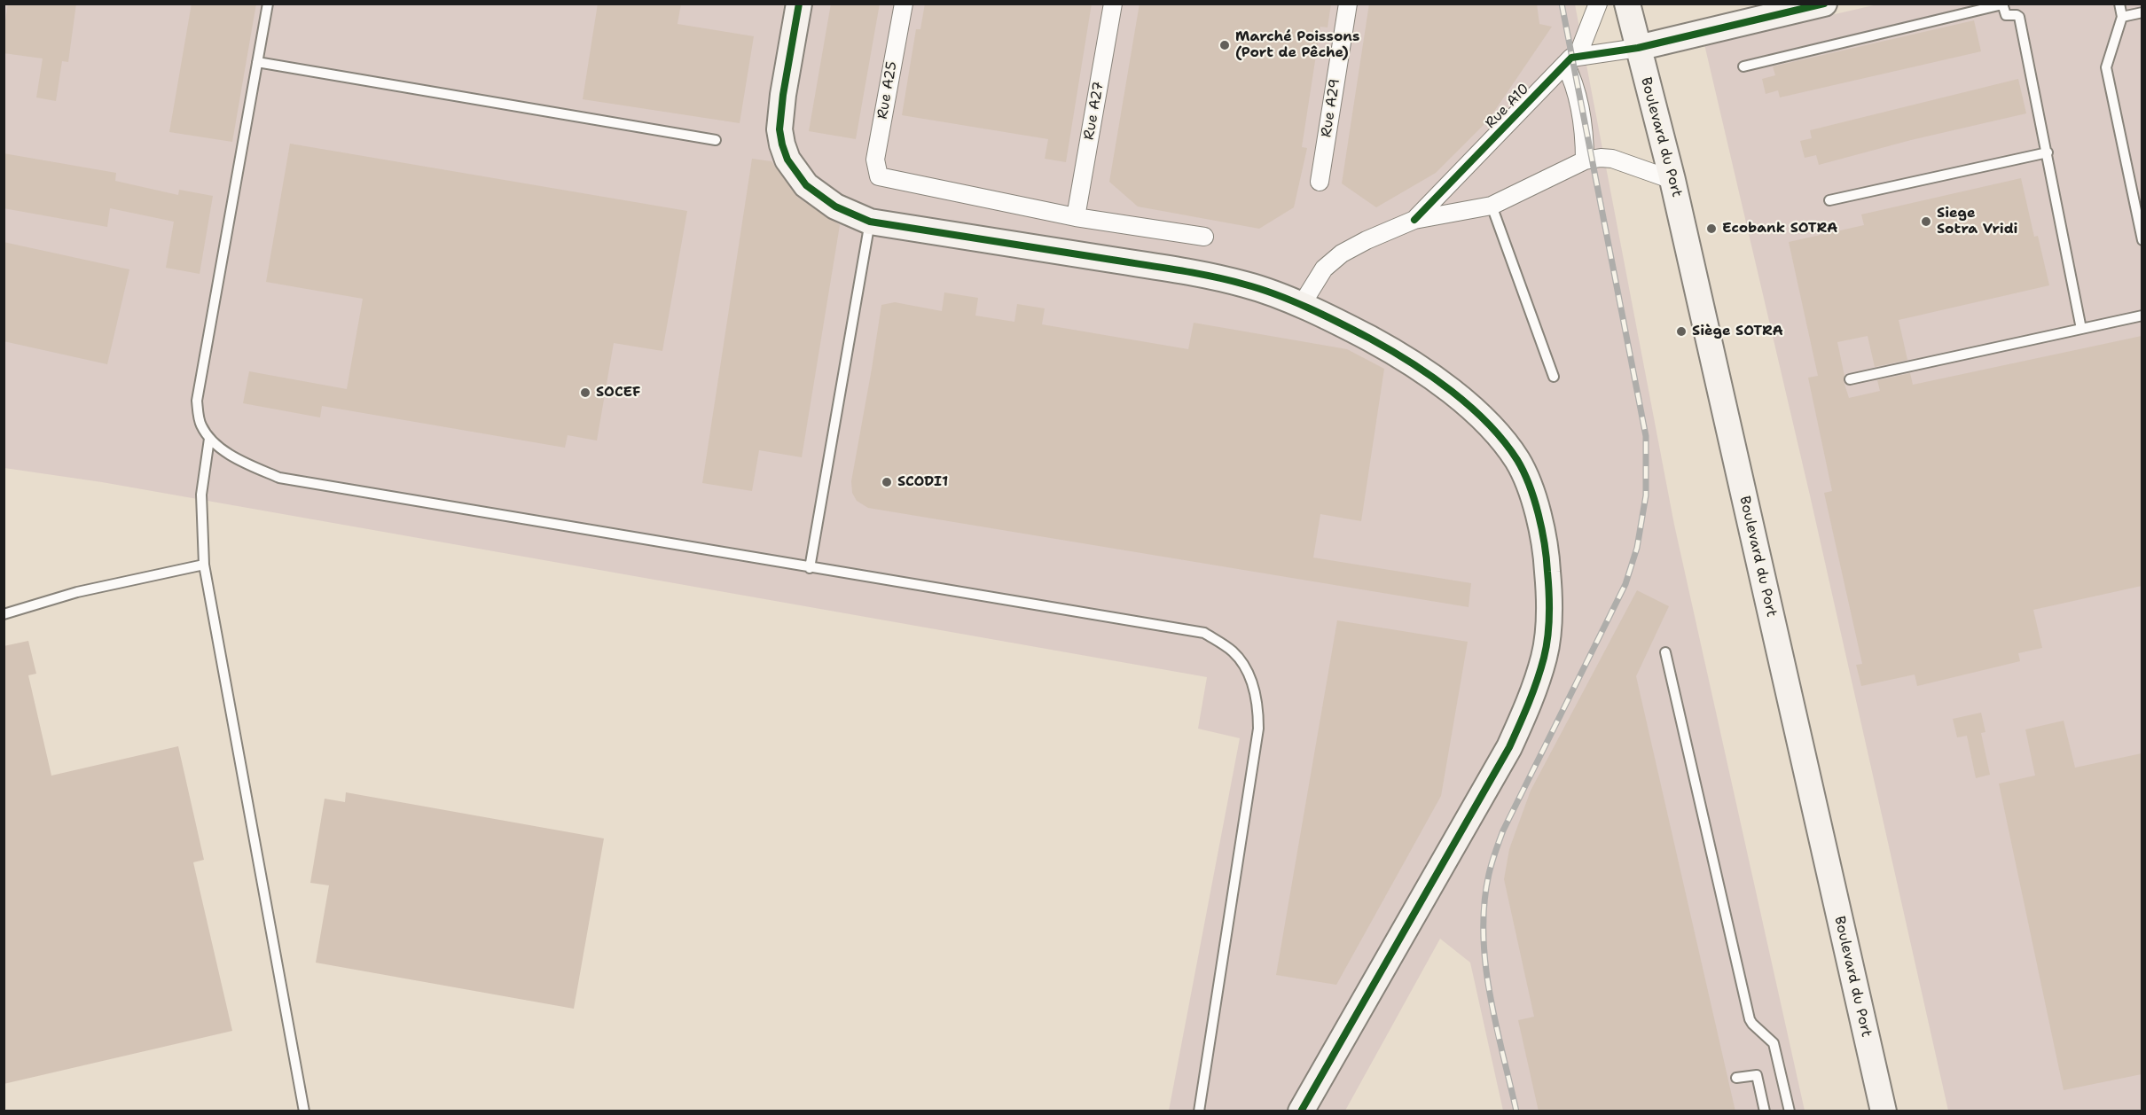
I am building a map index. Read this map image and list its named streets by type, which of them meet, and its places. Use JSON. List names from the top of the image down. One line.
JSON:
{"streets":{"street":["Rue A25","Rue A10","Rue A29","Rue A27","Boulevard du Port"]},"crossings":[["Rue A25","Rue A27"],["Rue A10","Boulevard du Port"]],"places":["Marché Poissons (Port de Pêche)","Siege Sotra Vridi","Ecobank SOTRA","Siège SOTRA","SOCEF","SCODI1"]}
